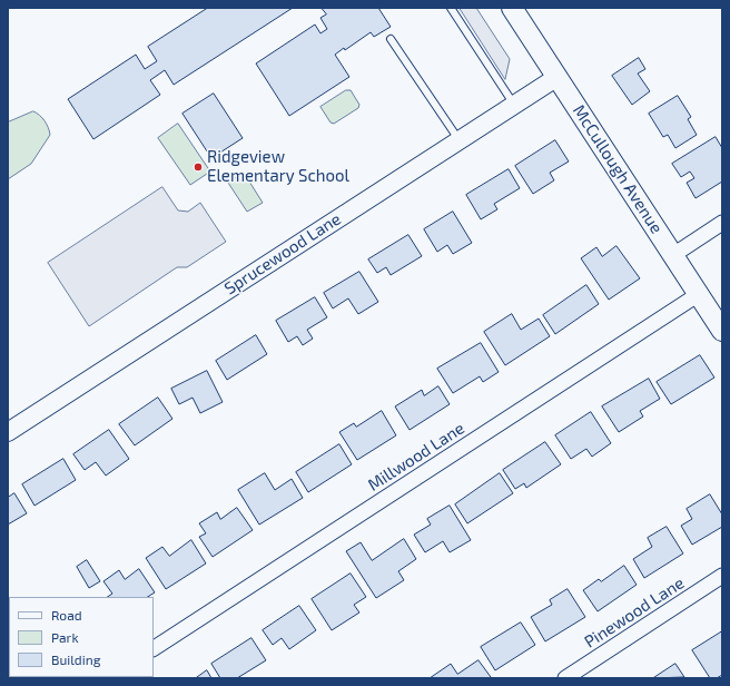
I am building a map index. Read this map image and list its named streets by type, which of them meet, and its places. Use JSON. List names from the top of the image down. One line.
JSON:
{"streets":{"main road":["McCullough Avenue"],"street":["Sprucewood Lane","Millwood Lane","Pinewood Lane"]},"crossings":[["McCullough Avenue","Sprucewood Lane"],["McCullough Avenue","Millwood Lane"]],"places":["Ridgeview Elementary School"],"legend":["Road","Park","Building"]}
